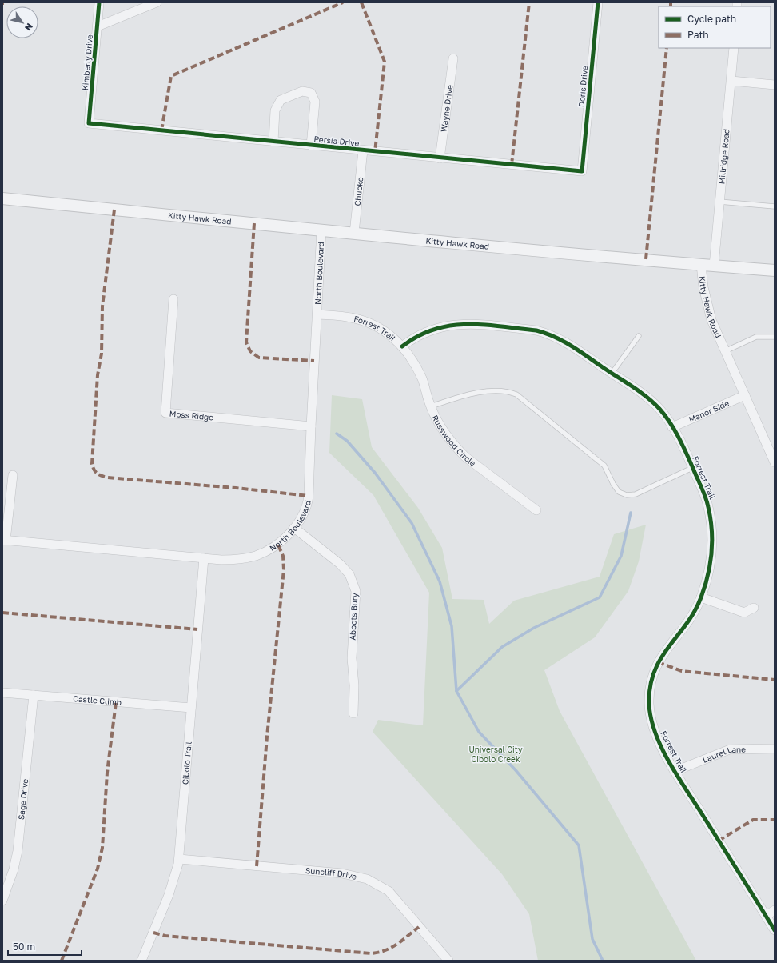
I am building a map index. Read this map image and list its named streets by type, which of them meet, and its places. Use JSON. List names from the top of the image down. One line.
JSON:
{"streets":{"street":["Kimberly Drive","Doris Drive","Wayne Drive","Persia Drive","Millridge Road","Chuoke","Kitty Hawk Road","North Boulevard","Forrest Trail","Manor Side","Moss Ridge","Russwood Circle","Abbots Bury","Castle Climb","Laurel Lane","Cibolo Trail","Sage Drive","Suncliff Drive"]},"crossings":[["Kimberly Drive","Persia Drive"],["Doris Drive","Persia Drive"],["Wayne Drive","Persia Drive"],["Persia Drive","Chuoke"],["Chuoke","Kitty Hawk Road"],["Kitty Hawk Road","North Boulevard"],["Kitty Hawk Road","Manor Side"],["North Boulevard","Forrest Trail"],["North Boulevard","Moss Ridge"],["North Boulevard","Abbots Bury"],["North Boulevard","Cibolo Trail"],["Forrest Trail","Manor Side"],["Forrest Trail","Russwood Circle"],["Forrest Trail","Laurel Lane"],["Castle Climb","Cibolo Trail"],["Castle Climb","Sage Drive"],["Cibolo Trail","Suncliff Drive"]],"parks":["Universal City Cibolo Creek"],"legend":["Cycle path","Path"],"scale_bar":"50 m","north":"bottom right"}
